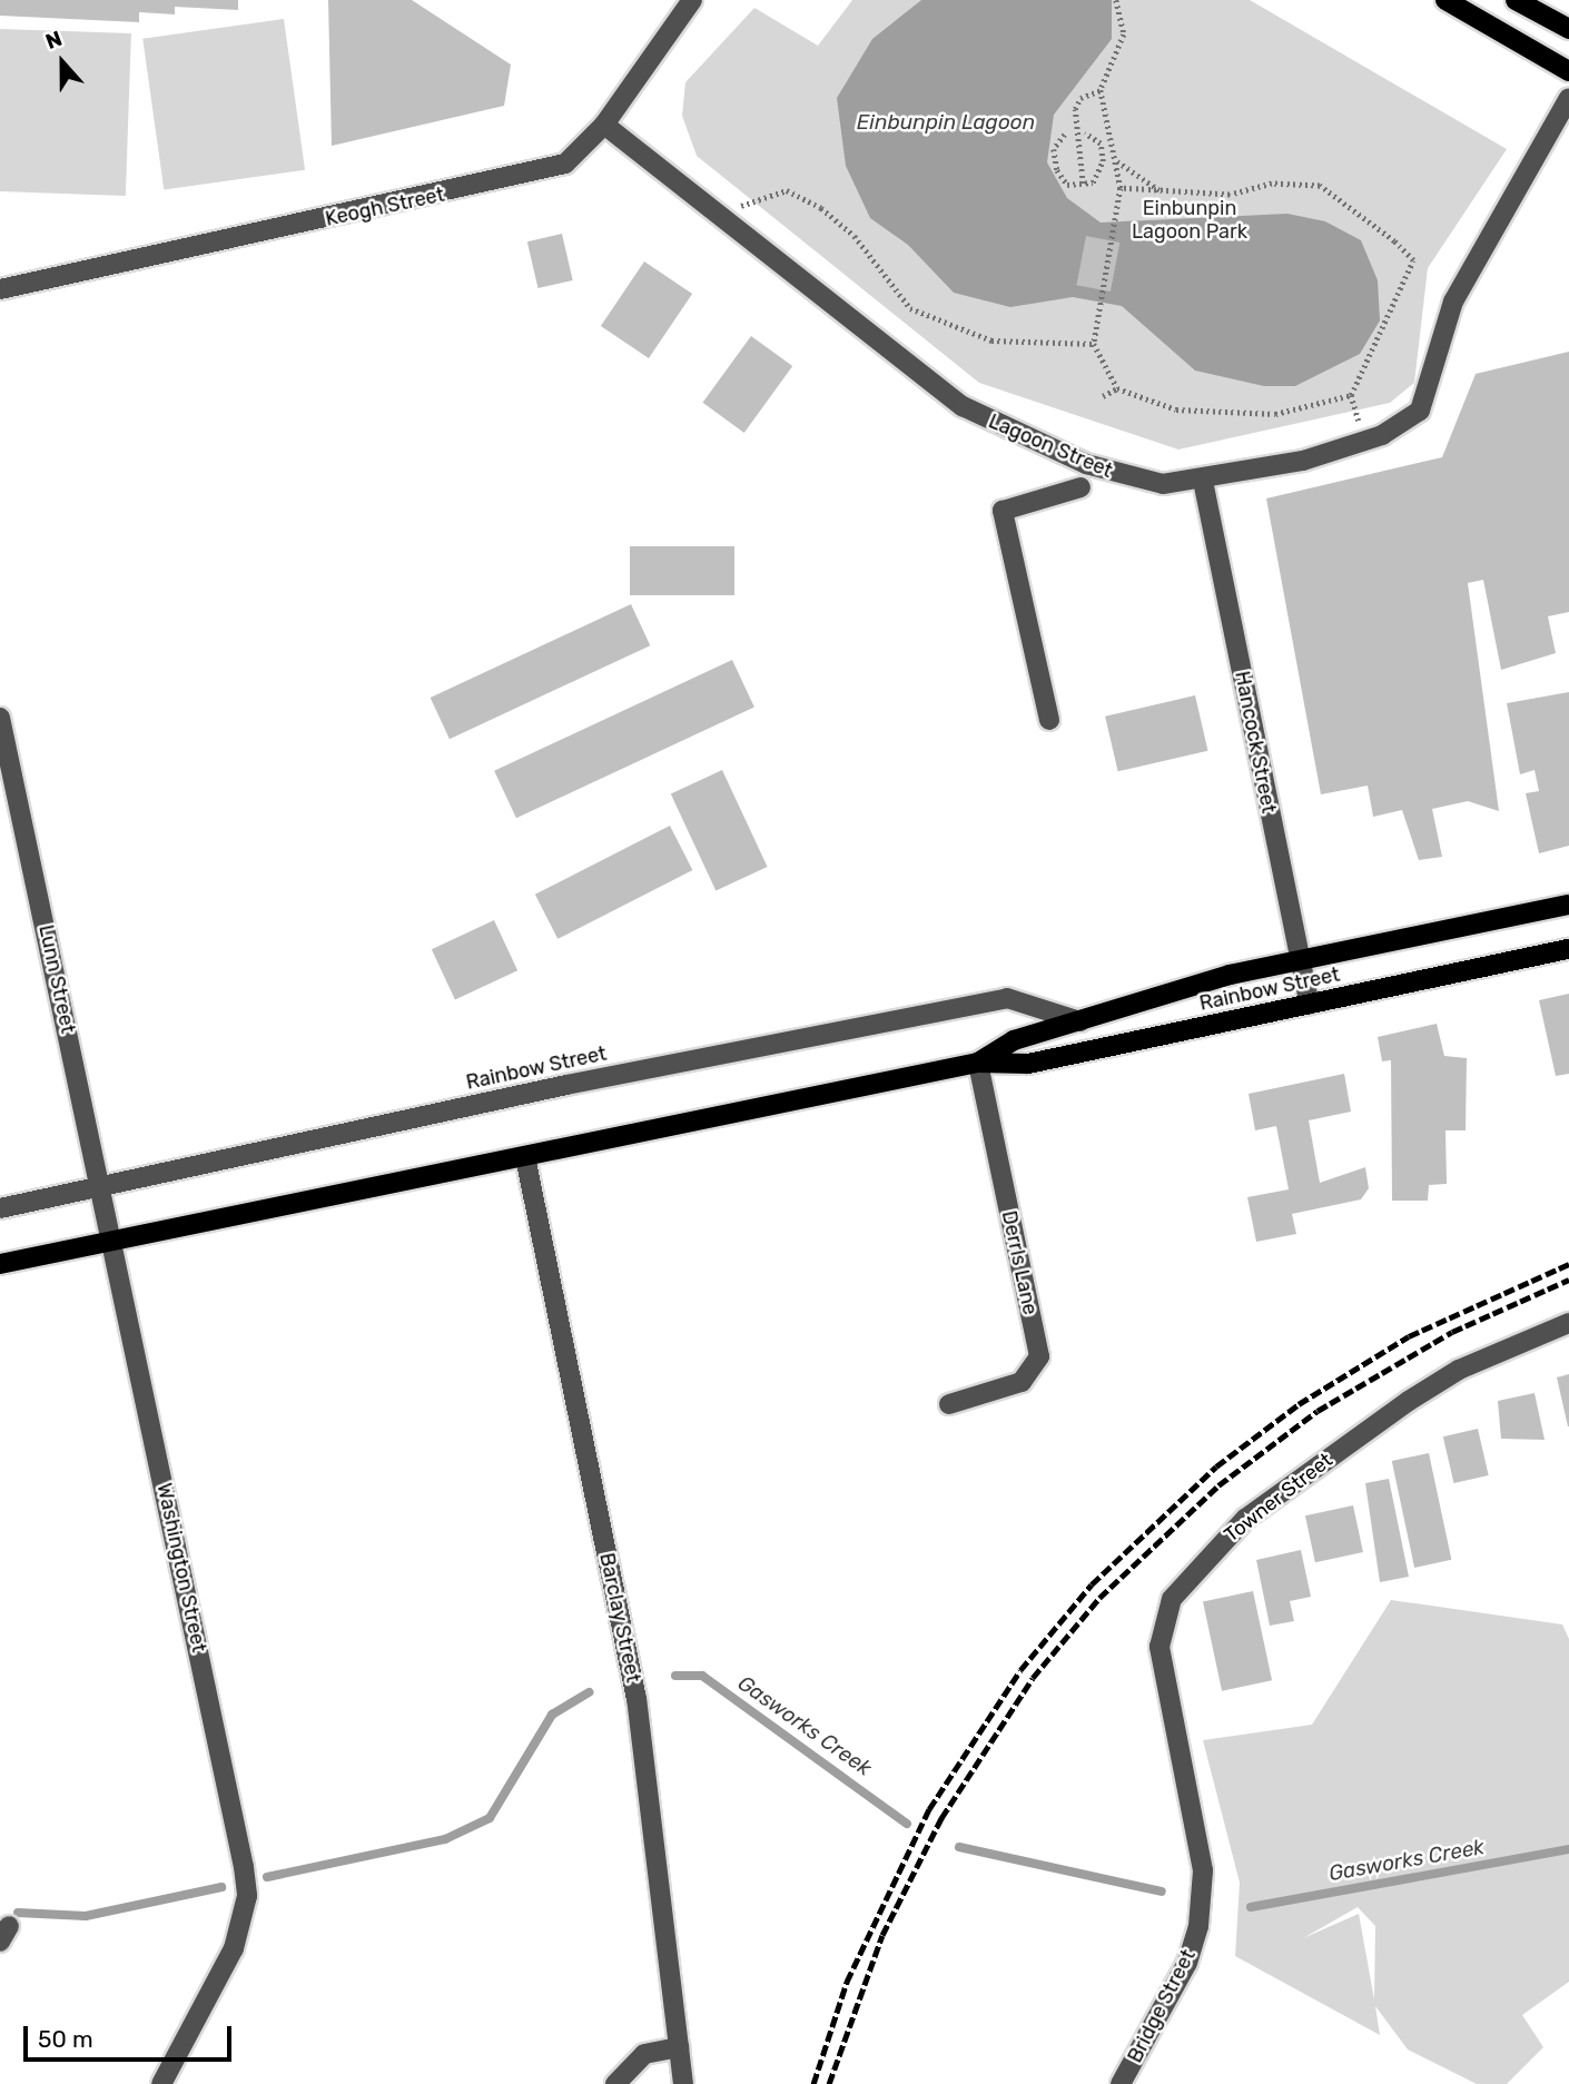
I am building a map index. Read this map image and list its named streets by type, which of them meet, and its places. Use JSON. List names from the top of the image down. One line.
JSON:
{"streets":{"main road":["Rainbow Street"],"street":["Keogh Street","Lagoon Street","Hancock Street","Lunn Street","Derrls Lane","Towner Street","Washington Street","Barclay Street","Bridge Street"]},"crossings":[["Keogh Street","Lagoon Street"],["Lagoon Street","Hancock Street"],["Hancock Street","Rainbow Street"],["Lunn Street","Rainbow Street"],["Lunn Street","Washington Street"],["Rainbow Street","Derrls Lane"],["Rainbow Street","Washington Street"],["Rainbow Street","Barclay Street"],["Towner Street","Bridge Street"]],"water":["Einbunpin Lagoon","Gasworks Creek"],"parks":["Einbunpin Lagoon Park"],"scale_bar":"50 m","north":"top"}
